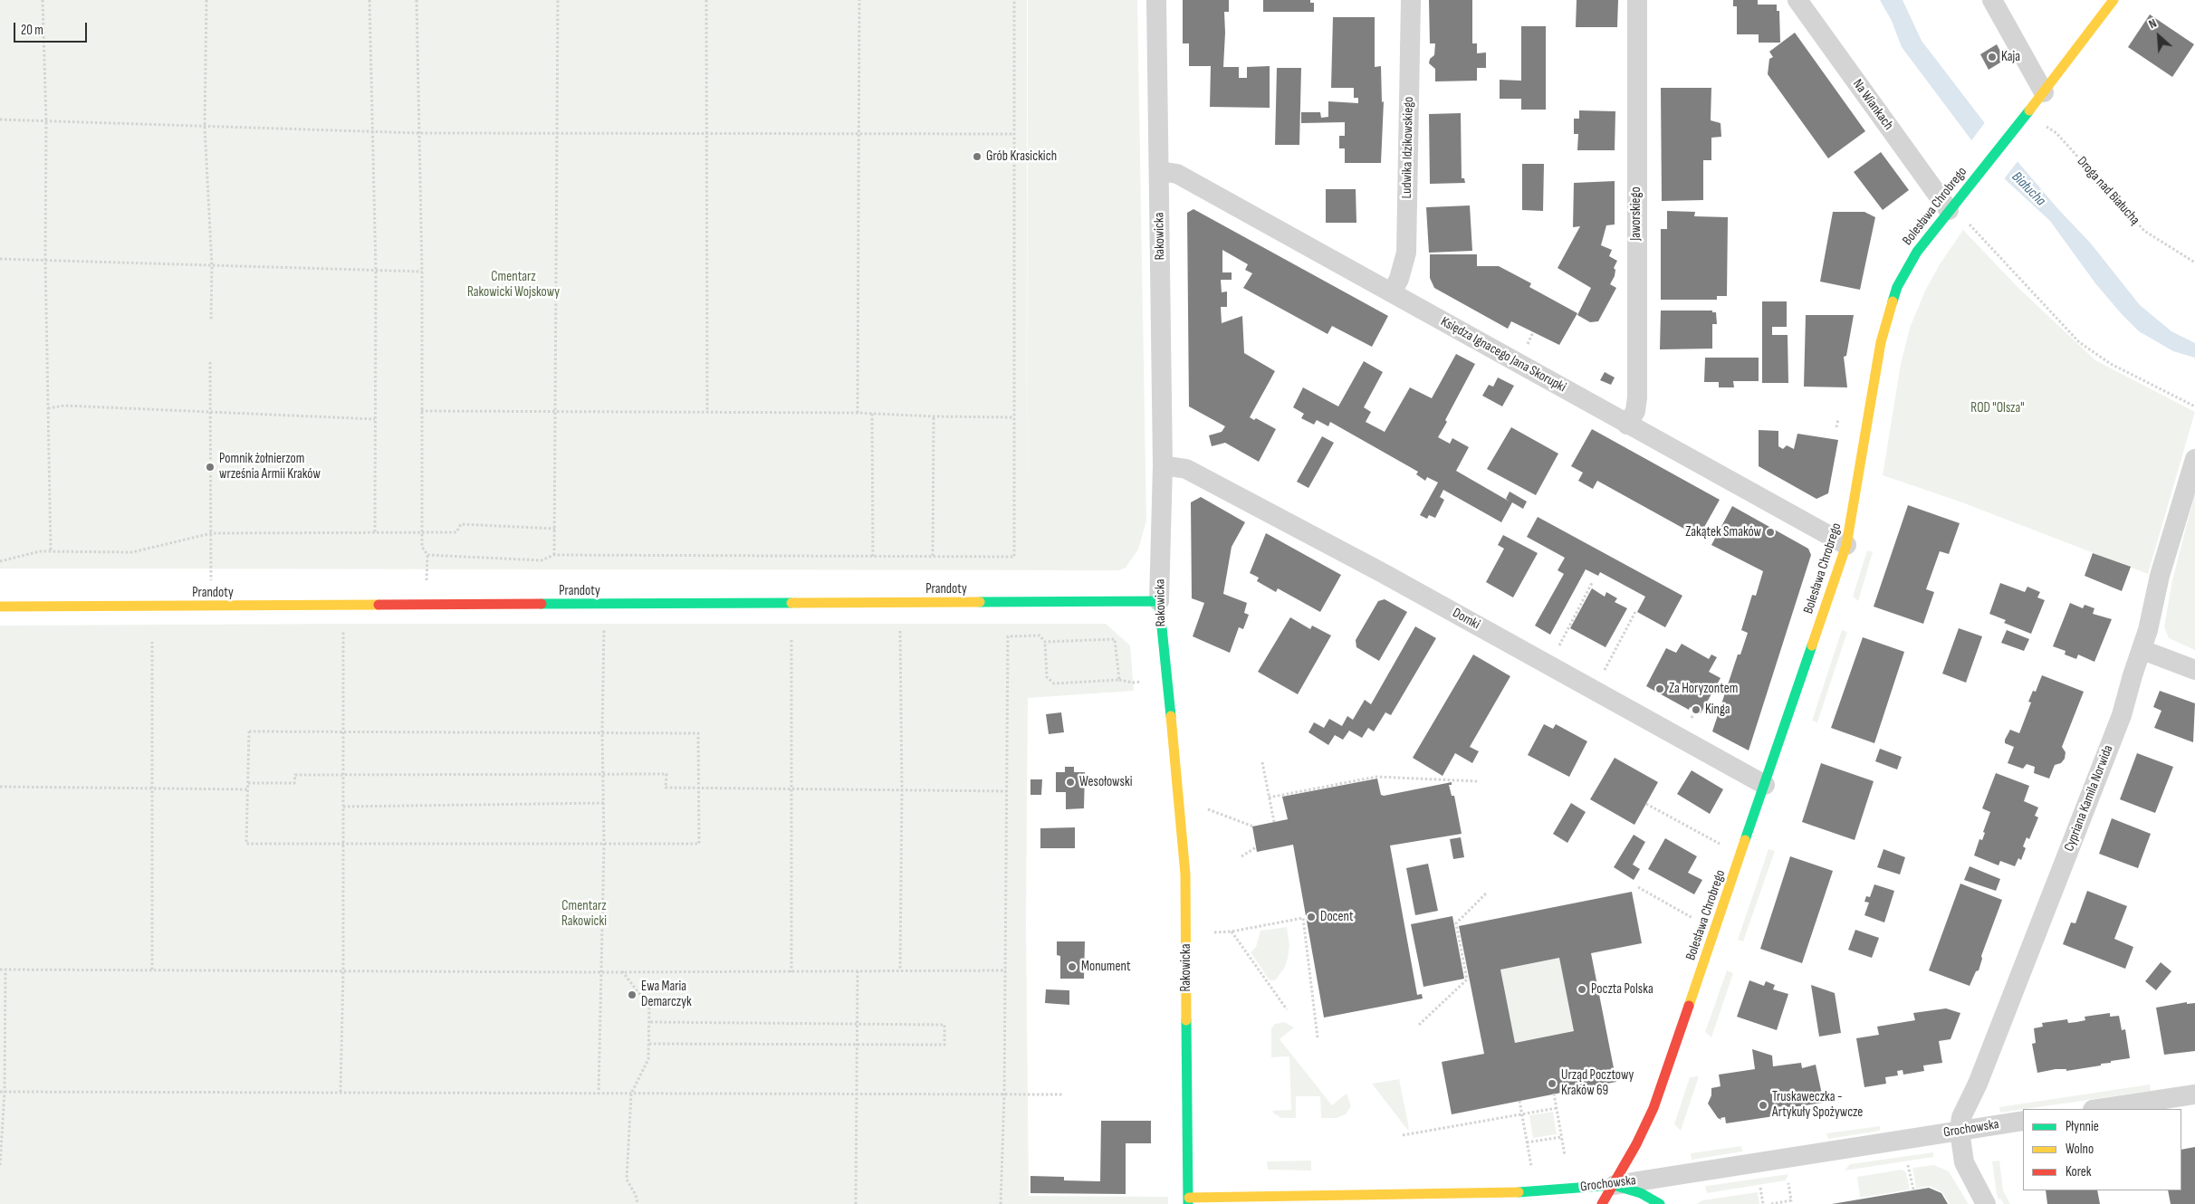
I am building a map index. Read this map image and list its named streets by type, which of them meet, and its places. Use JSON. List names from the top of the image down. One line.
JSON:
{"streets":{"street":["Na Wiankach","Ludwika Idzikowskiego","Bolesława Chrobrego","Jaworskiego","Rakowicka","Księdza Ignacego Jana Skorupki","Prandoty","Domki","Cypriana Kamila Norwida","Grochowska"],"path":["Droga nad Białuchą"]},"crossings":[["Na Wiankach","Bolesława Chrobrego"],["Ludwika Idzikowskiego","Księdza Ignacego Jana Skorupki"],["Droga nad Białuchą","Bolesława Chrobrego"],["Bolesława Chrobrego","Księdza Ignacego Jana Skorupki"],["Bolesława Chrobrego","Domki"],["Bolesława Chrobrego","Grochowska"],["Jaworskiego","Księdza Ignacego Jana Skorupki"],["Rakowicka","Księdza Ignacego Jana Skorupki"],["Rakowicka","Prandoty"],["Rakowicka","Domki"],["Rakowicka","Grochowska"],["Cypriana Kamila Norwida","Grochowska"]],"water":["Białucha"],"parks":["Cmentarz Rakowicki Wojskowy","ROD \"Olsza\"","Cmentarz Rakowicki"],"places":["Kaja","Grób Krasickich","Pomnik żołnierzom września Armii Kraków","Zakątek Smaków","Za Horyzontem","Kinga","Wesołowski","Docent","Monument","Poczta Polska","Ewa Maria Demarczyk","Urząd Pocztowy Kraków 69","Truskaweczka - Artykuły Spożywcze"],"legend":["Płynnie","Wolno","Korek"],"scale_bar":"20 m","north":"top left"}
